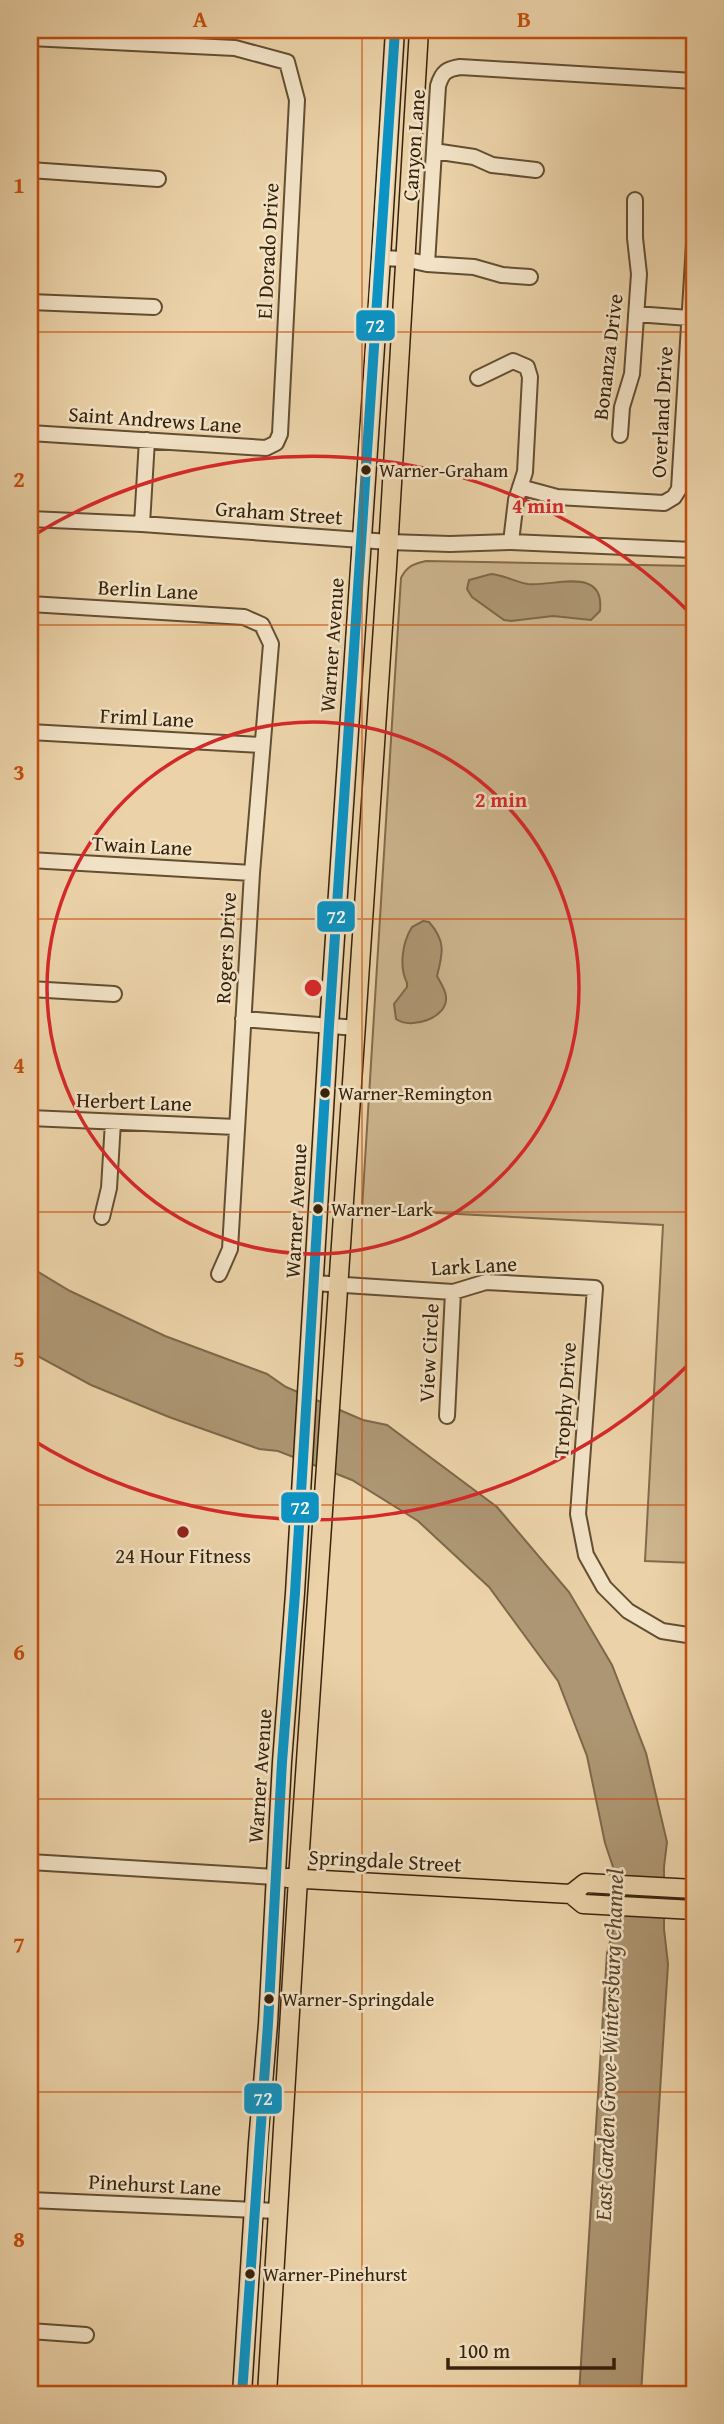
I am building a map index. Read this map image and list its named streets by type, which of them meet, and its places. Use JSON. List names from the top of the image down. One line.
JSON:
{"streets":{"main road":["Warner Avenue","Springdale Street"],"street":["Canyon Lane","El Dorado Drive","Bonanza Drive","Overland Drive","Saint Andrews Lane","Graham Street","Berlin Lane","Friml Lane","Twain Lane","Rogers Drive","Herbert Lane","Lark Lane","View Circle","Trophy Drive","Pinehurst Lane"]},"crossings":[["El Dorado Drive","Saint Andrews Lane"],["Graham Street","Warner Avenue"],["Berlin Lane","Rogers Drive"],["Warner Avenue","Lark Lane"],["Warner Avenue","Springdale Street"],["Warner Avenue","Pinehurst Lane"],["Friml Lane","Rogers Drive"],["Twain Lane","Rogers Drive"],["Rogers Drive","Herbert Lane"],["Lark Lane","View Circle"],["Lark Lane","Trophy Drive"]],"water":["East Garden Grove-Wintersburg Channel"],"places":["Warner-Graham","Warner-Remington","Warner-Lark","24 Hour Fitness","Warner-Springdale","Warner-Pinehurst"],"lines":["transit line 72"],"scale_bar":"100 m","grid":{"columns":["A","B"],"rows":["1","2","3","4","5","6","7","8"]},"rings":["4 min","2 min"]}
